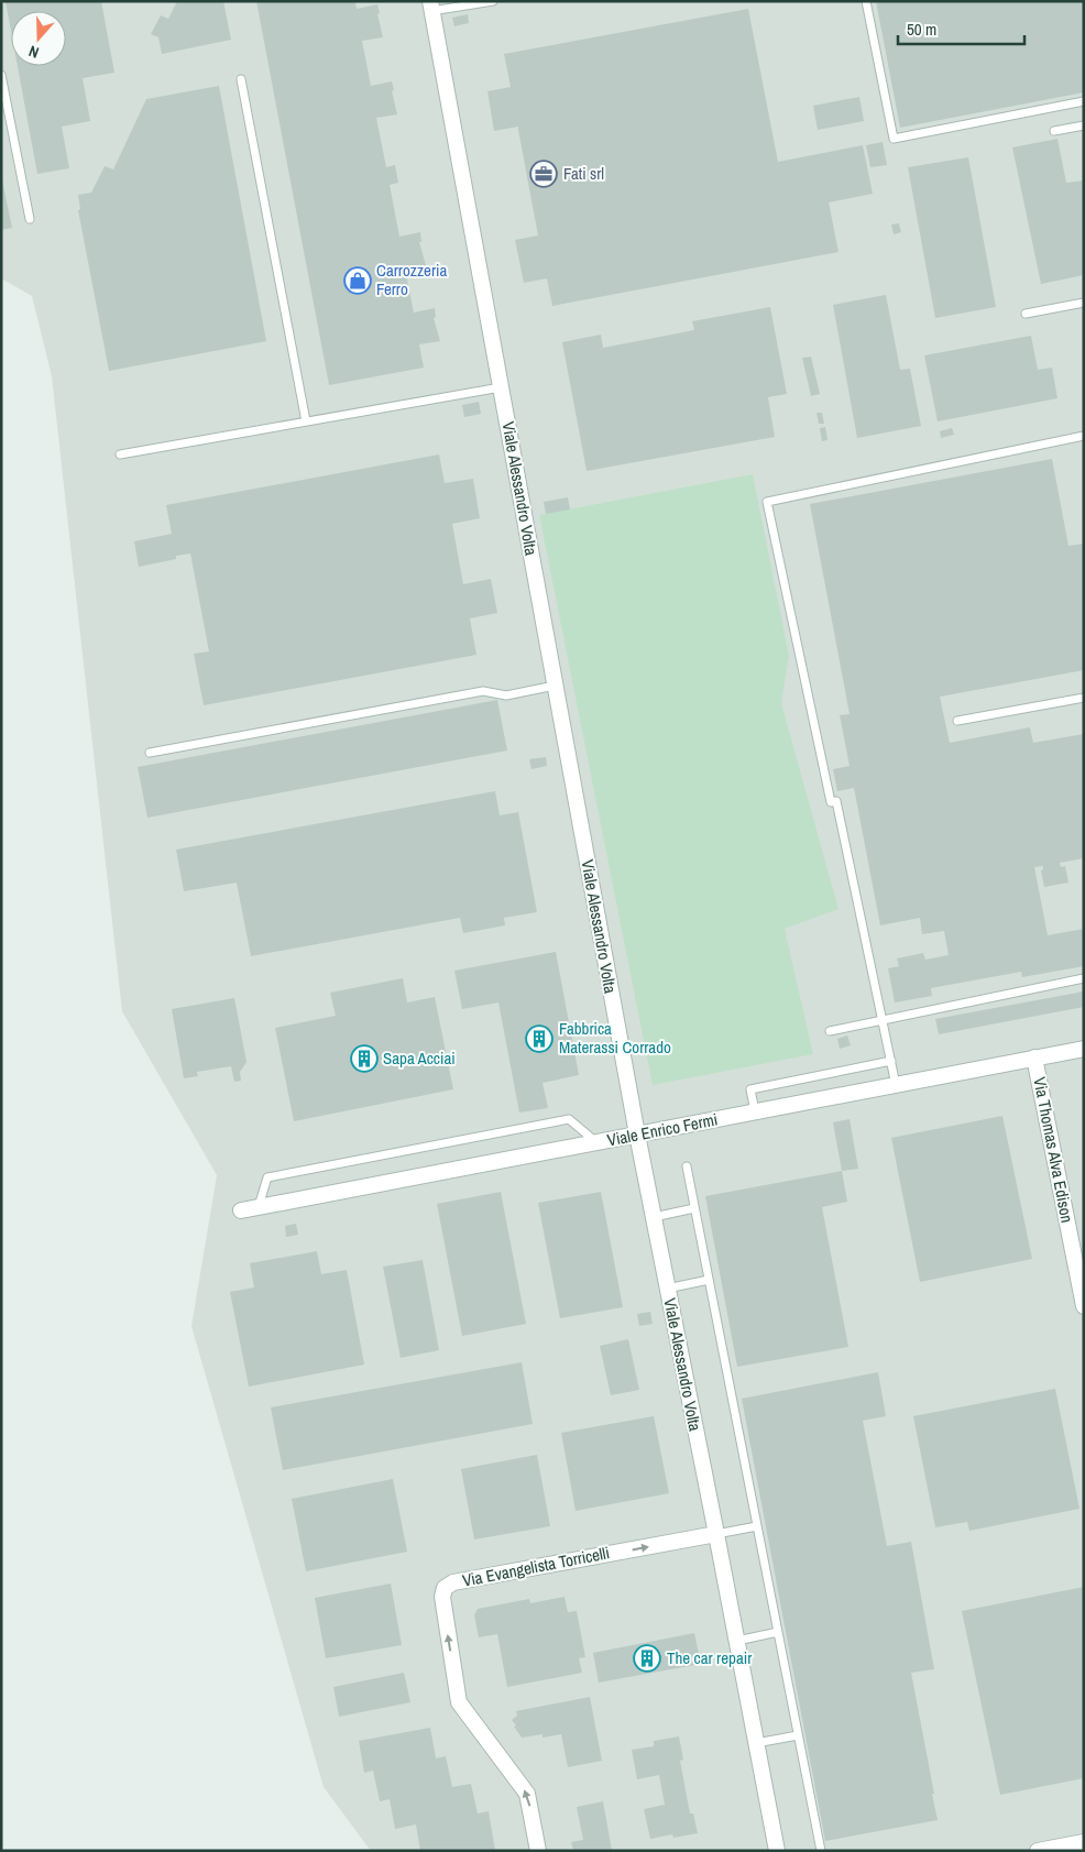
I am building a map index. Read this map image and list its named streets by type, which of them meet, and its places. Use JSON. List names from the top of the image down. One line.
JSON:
{"streets":{"street":["Viale Alessandro Volta","Viale Enrico Fermi","Via Thomas Alva Edison","Via Evangelista Torricelli"]},"crossings":[["Viale Alessandro Volta","Viale Enrico Fermi"],["Viale Alessandro Volta","Via Evangelista Torricelli"],["Viale Enrico Fermi","Via Thomas Alva Edison"]],"places":{"office":["Fati srl"],"shop":["Carrozzeria Ferro"],"building":["Fabbrica Materassi Corrado","Sapa Acciai","The car repair"]},"scale_bar":"50 m","north":"bottom"}
